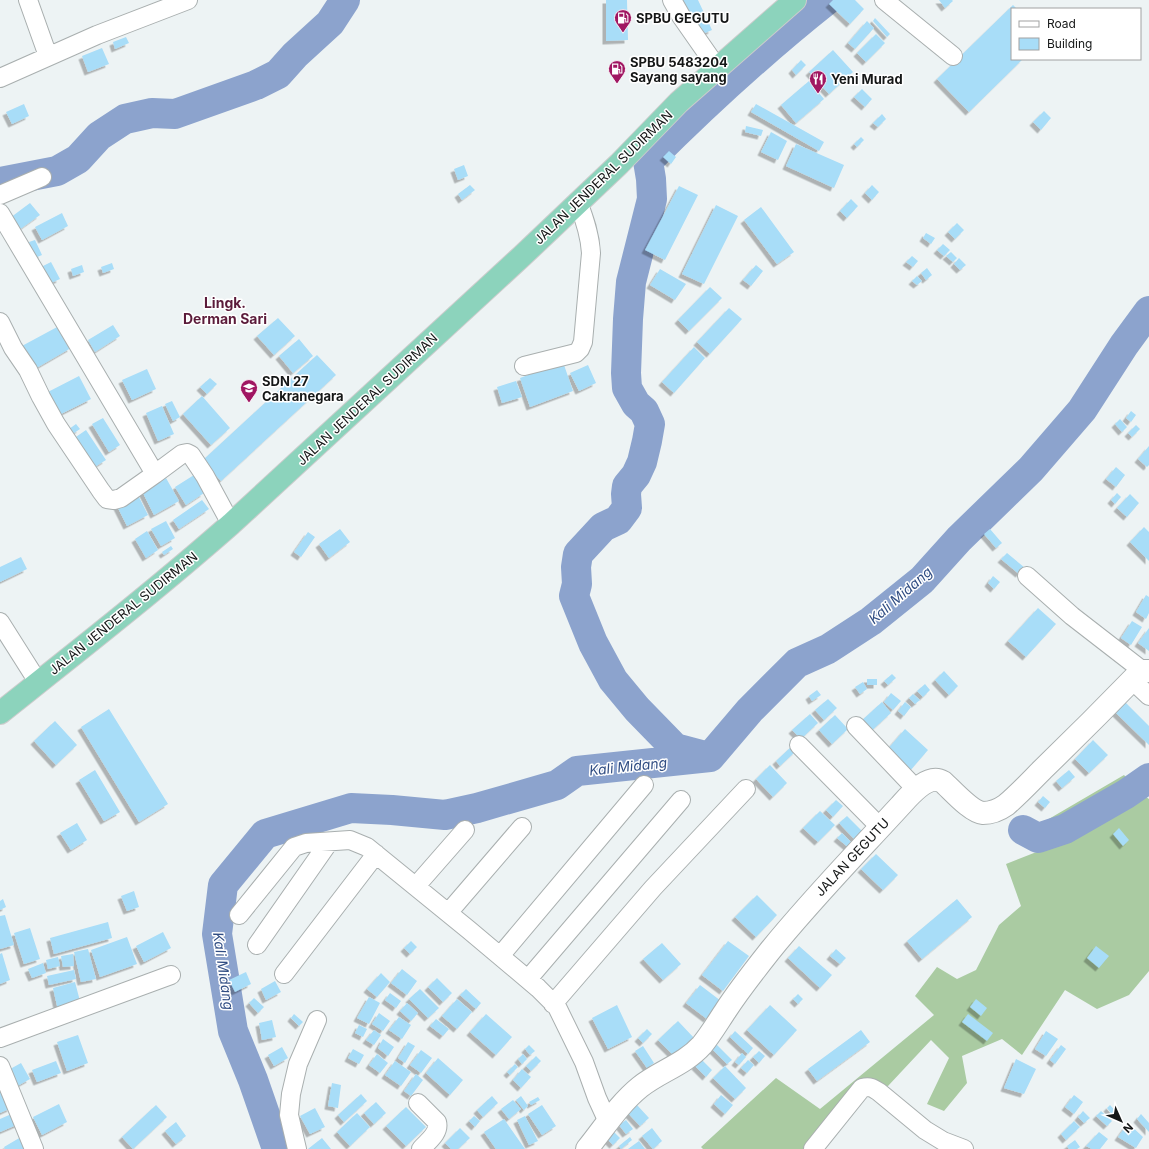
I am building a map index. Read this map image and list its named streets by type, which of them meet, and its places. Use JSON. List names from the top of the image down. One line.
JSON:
{"streets":{"highway":["JALAN JENDERAL SUDIRMAN"],"street":["JALAN GEGUTU"]},"districts":["Lingk. Derman Sari"],"water":["Kali Midang"],"places":{"fuel station":["SPBU GEGUTU","SPBU 5483204 Sayang sayang"],"restaurant":["Yeni Murad"],"school or university":["SDN 27 Cakranegara"]},"legend":["Road","Building"],"north":"bottom right"}
